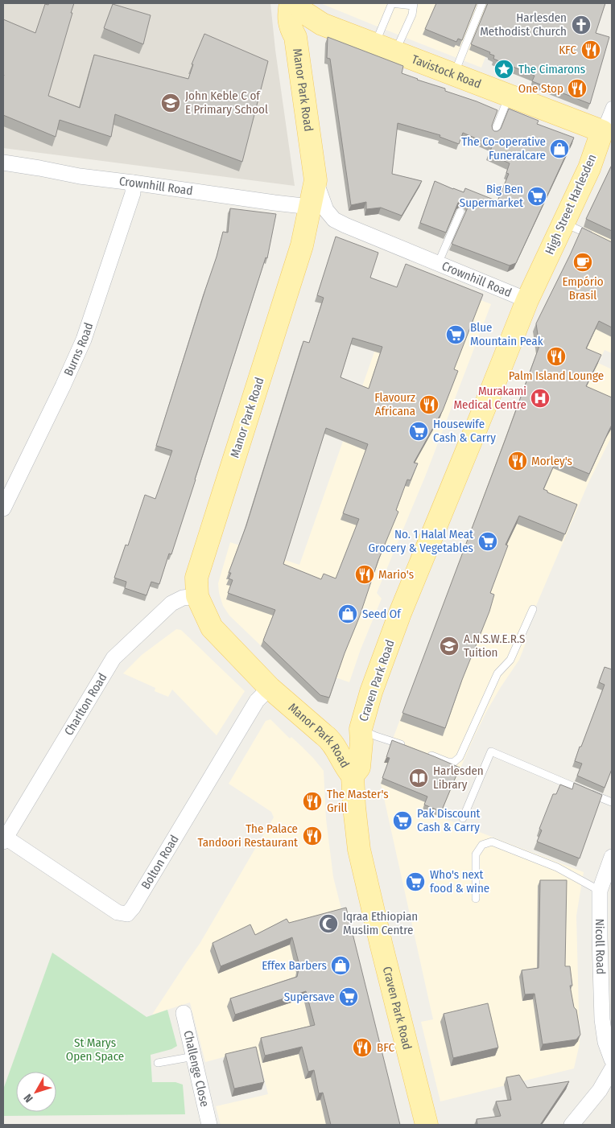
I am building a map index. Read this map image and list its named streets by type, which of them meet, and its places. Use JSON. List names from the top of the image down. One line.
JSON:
{"streets":{"main road":["Tavistock Road","Manor Park Road","High Street Harlesden","Craven Park Road"],"street":["Crownhill Road","Burns Road","Charlton Road","Bolton Road","Nicoll Road","Challenge Close"]},"crossings":[["Tavistock Road","High Street Harlesden"],["Manor Park Road","Crownhill Road"],["Manor Park Road","Craven Park Road"],["Manor Park Road","Charlton Road"],["Manor Park Road","Bolton Road"],["Crownhill Road","High Street Harlesden"],["Crownhill Road","Burns Road"],["Crownhill Road","Craven Park Road"],["High Street Harlesden","Craven Park Road"],["Charlton Road","Bolton Road"]],"parks":["St Marys Open Space"],"places":{"church":["Harlesden Methodist Church"],"restaurant":["KFC","One Stop","Palm Island Lounge","Flavourz Africana","Morley's","Mario's","The Master's Grill","The Palace Tandoori Restaurant","BFC"],"place":["The Cimarons"],"school or university":["John Keble C of E Primary School","A.N.S.W.E.R.S Tuition"],"shop":["The Co-operative Funeralcare","Seed Of","Effex Barbers"],"supermarket":["Big Ben Supermarket","Blue Mountain Peak","Housewife Cash & Carry","No. 1 Halal Meat Grocery & Vegetables","Pak Discount Cash & Carry","Who's next food & wine","Supersave"],"cafe":["Empório Brasil"],"hospital":["Murakami Medical Centre"],"library":["Harlesden Library"],"mosque":["Iqraa Ethiopian Muslim Centre"]},"north":"bottom left"}
